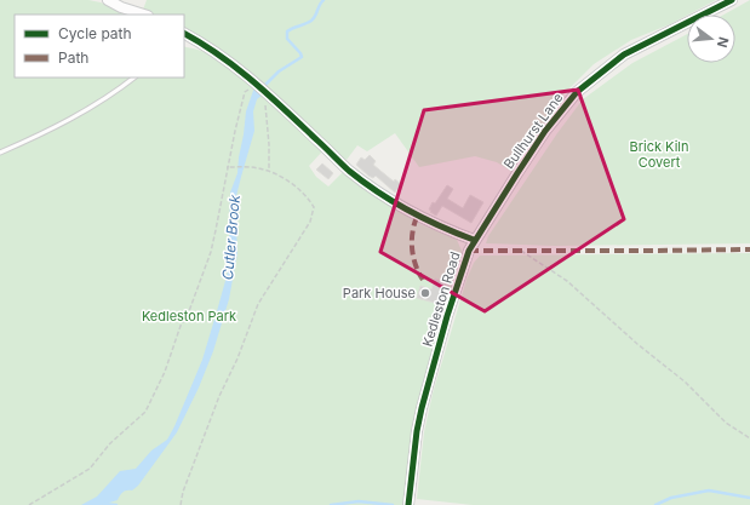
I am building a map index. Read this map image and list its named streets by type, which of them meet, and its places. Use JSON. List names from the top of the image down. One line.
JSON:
{"streets":{"street":["Bullhurst Lane","Kedleston Road"]},"crossings":[["Bullhurst Lane","Kedleston Road"]],"water":["Cutler Brook"],"parks":["Brick Kiln Covert","Kedleston Park"],"places":["Park House"],"legend":["Cycle path","Path"],"north":"right"}
